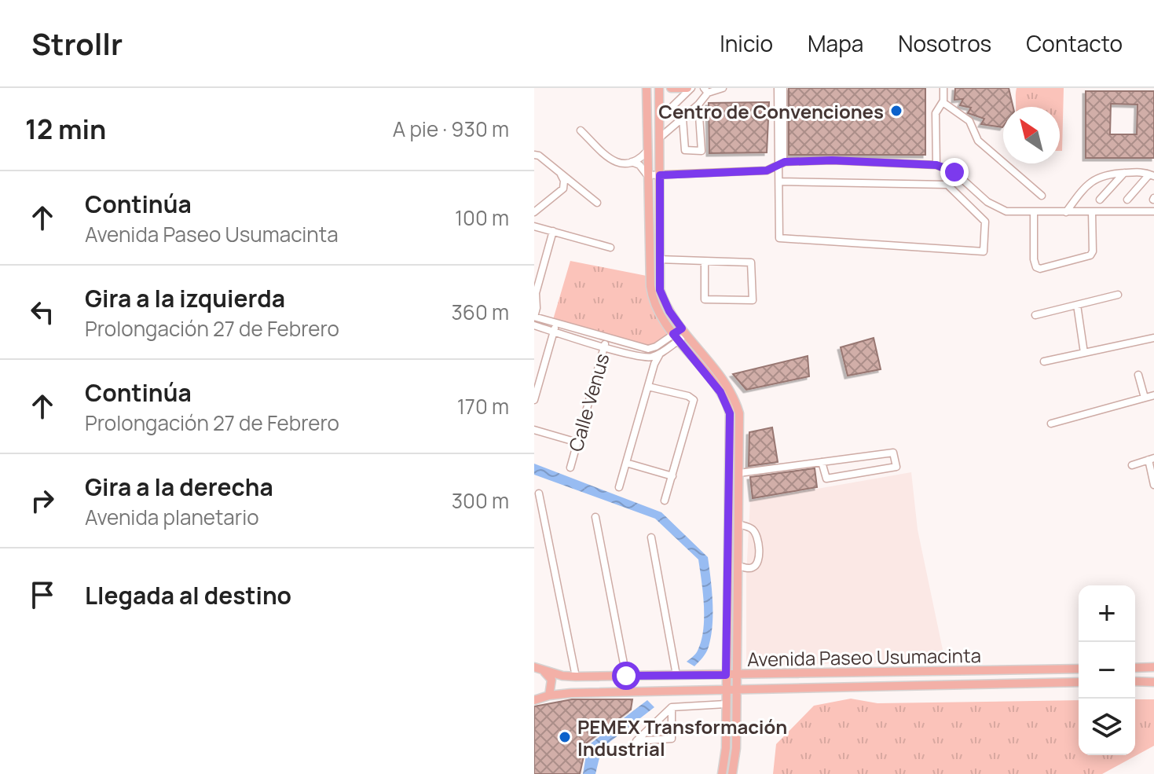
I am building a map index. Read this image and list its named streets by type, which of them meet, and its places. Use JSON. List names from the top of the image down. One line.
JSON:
{"streets":{"main road":["Avenida Paseo Usumacinta"],"street":["Calle Venus"]},"places":["Centro de Convenciones","PEMEX Transformación Industrial"],"north":"top left","page":{"header":"Strollr","nav":["Inicio","Mapa","Nosotros","Contacto"],"heading":["12 min","A pie · 930 m"],"list":[["Continúa","Avenida Paseo Usumacinta","100 m"],["Gira a la izquierda","Prolongación 27 de Febrero","360 m"],["Continúa","Prolongación 27 de Febrero","170 m"],["Gira a la derecha","Avenida planetario","300 m"],"Llegada al destino"],"map_buttons":["+","−"]}}
